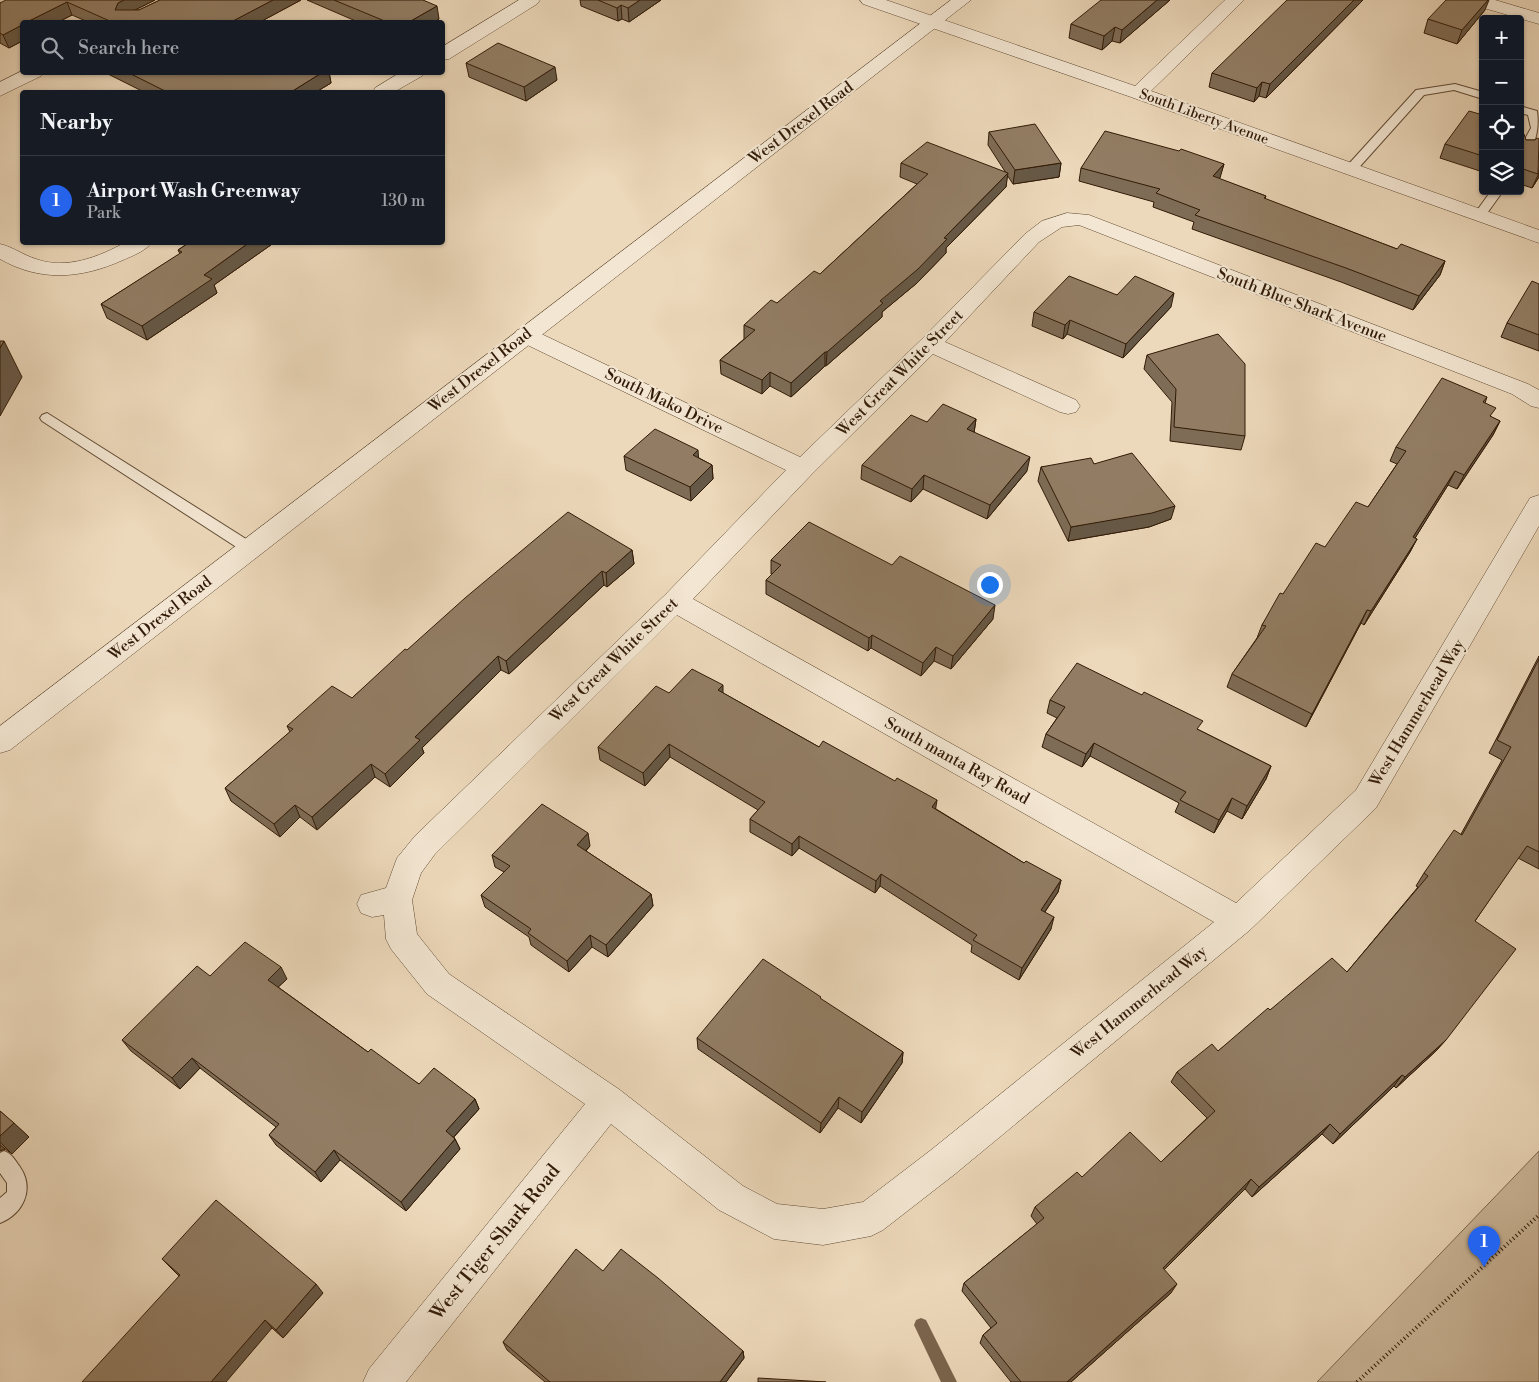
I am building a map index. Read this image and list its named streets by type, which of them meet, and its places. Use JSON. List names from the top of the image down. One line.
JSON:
{"streets":{"street":["South Liberty Avenue","West Drexel Road","South Blue Shark Avenue","West Great White Street","South Mako Drive","West Hammerhead Way","South manta Ray Road","West Tiger Shark Road"]},"crossings":[["South Liberty Avenue","West Drexel Road"],["West Drexel Road","South Mako Drive"],["South Blue Shark Avenue","West Great White Street"],["West Great White Street","South Mako Drive"],["West Great White Street","West Hammerhead Way"],["West Great White Street","South manta Ray Road"],["West Great White Street","West Tiger Shark Road"],["West Hammerhead Way","South manta Ray Road"],["West Hammerhead Way","West Tiger Shark Road"]],"page":{"map_buttons":["+","−"],"search":"Search here","heading":"Nearby","list":[{"mark":"1","name":"Airport Wash Greenway","note":"Park","value":"130 m"}],"pins":"1"}}
